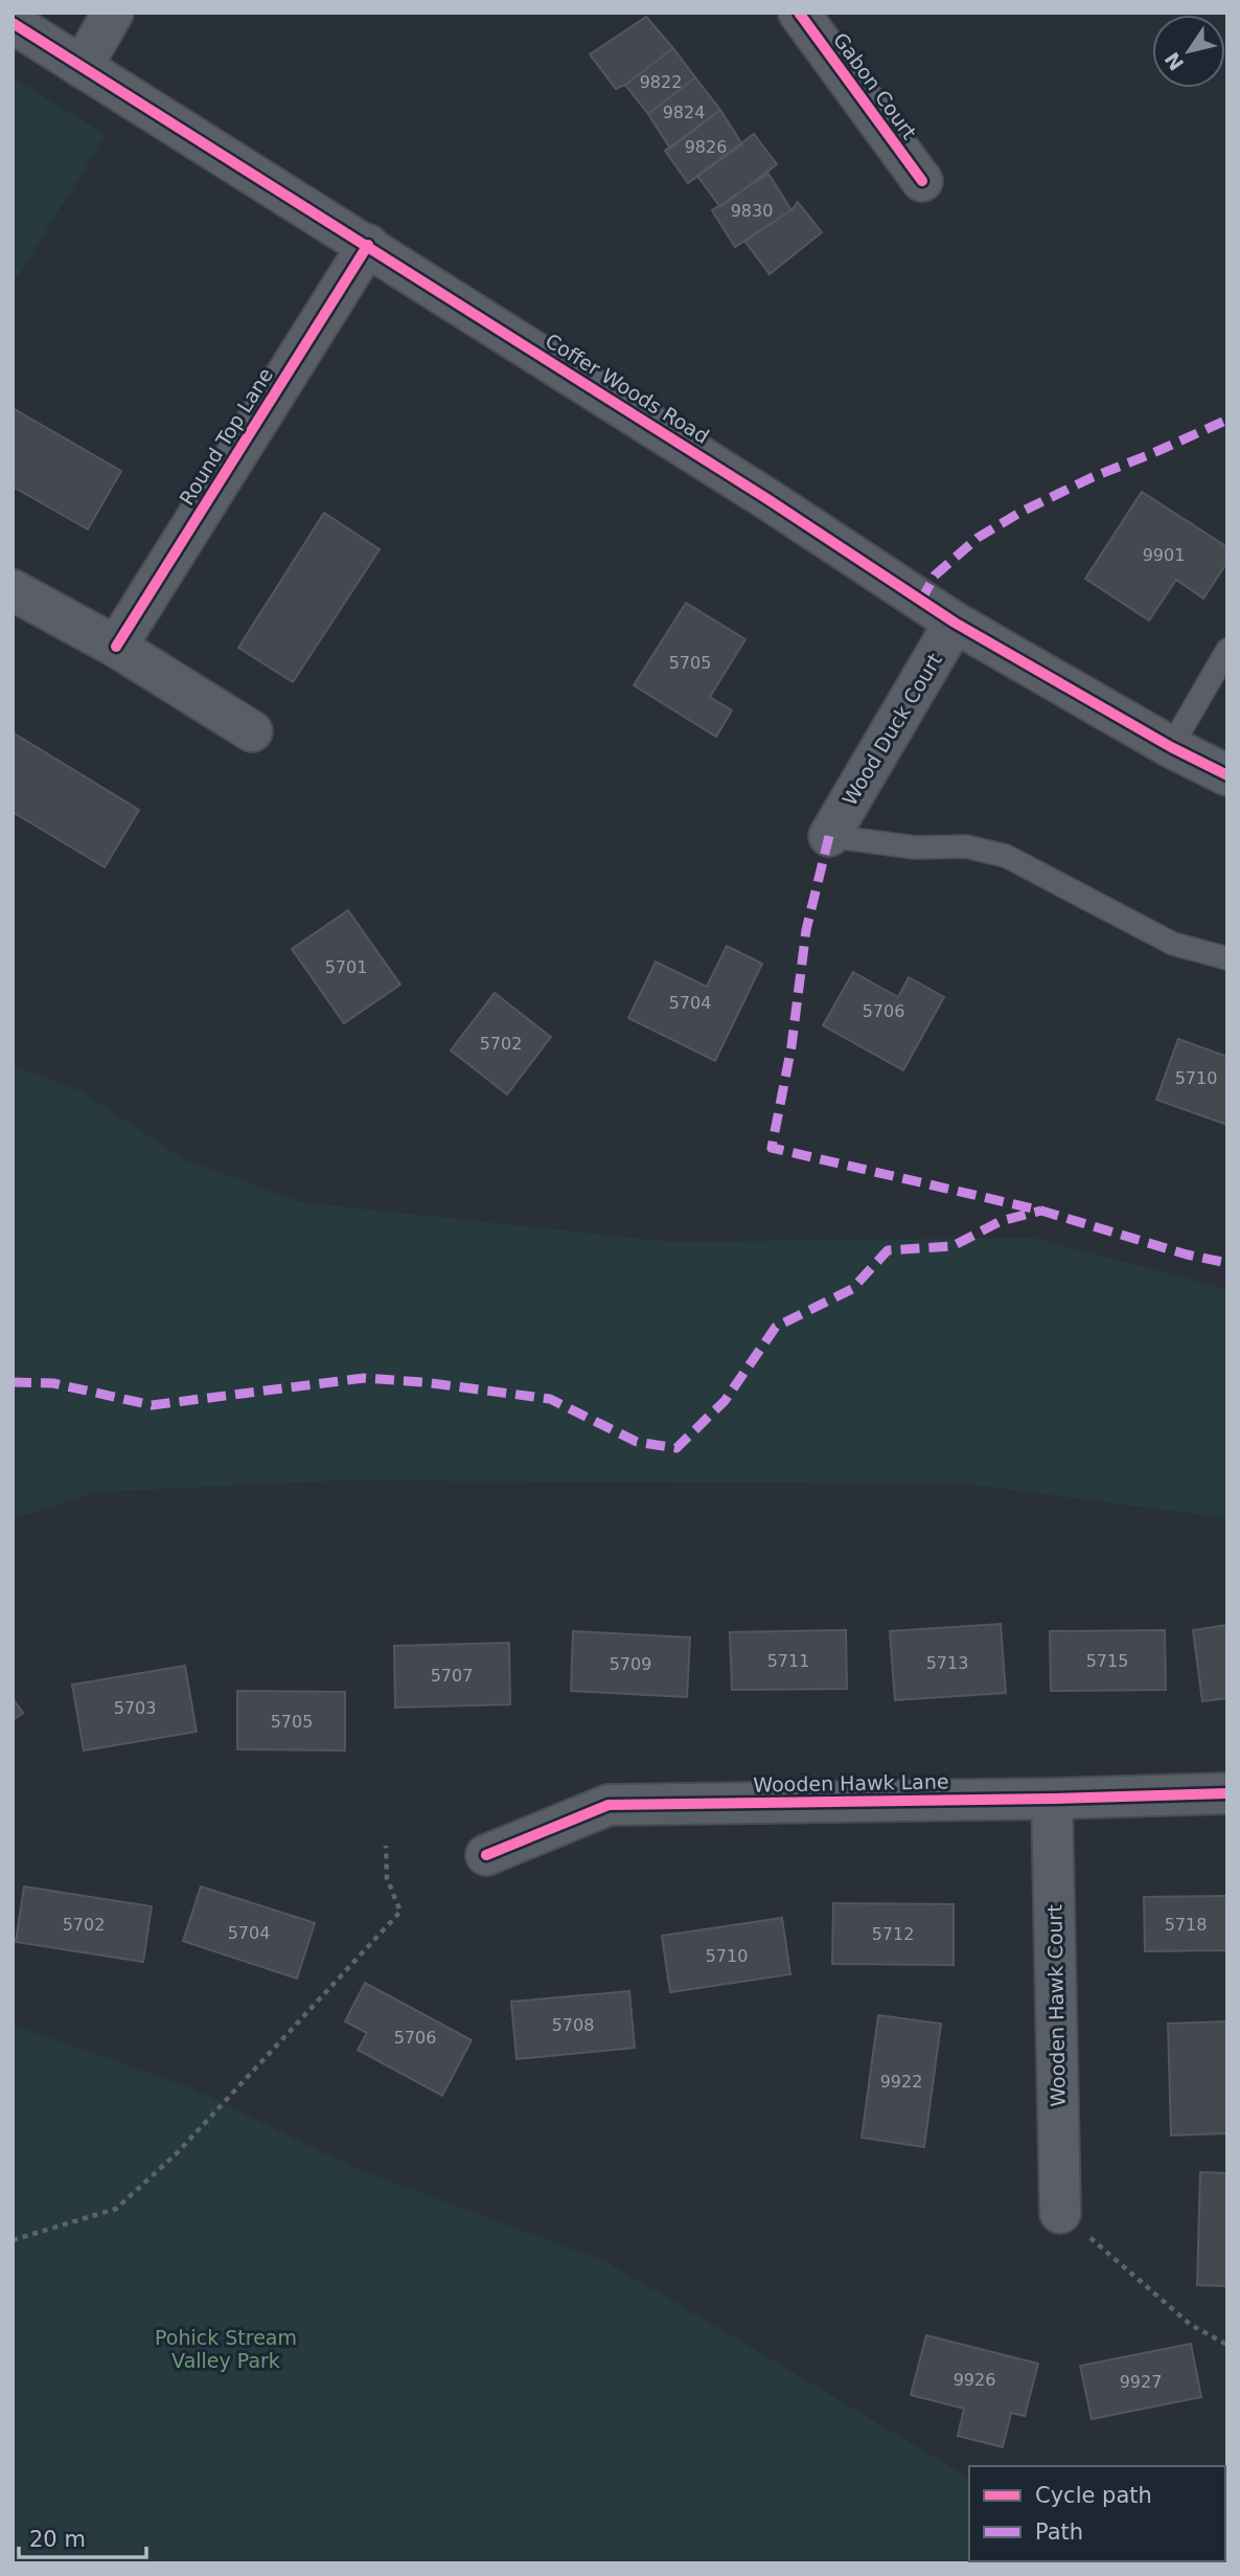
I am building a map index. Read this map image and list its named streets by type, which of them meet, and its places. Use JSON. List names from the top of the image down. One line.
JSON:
{"streets":{"street":["Gabon Court","Coffer Woods Road","Round Top Lane","Wood Duck Court","Wooden Hawk Lane","Wooden Hawk Court"]},"crossings":[["Coffer Woods Road","Round Top Lane"],["Coffer Woods Road","Wood Duck Court"],["Wooden Hawk Lane","Wooden Hawk Court"]],"parks":["Pohick Stream Valley Park"],"house_numbers":["9822","9824","9826","9830","9901","5705","5701","5704","5706","5702","5710","5711","5715","5713","5709","5707","5703","5705","5702","5718","5704","5712","5710","5708","5706","9922","9926","9927"],"legend":["Cycle path","Path"],"scale_bar":"20 m","north":"bottom left"}
